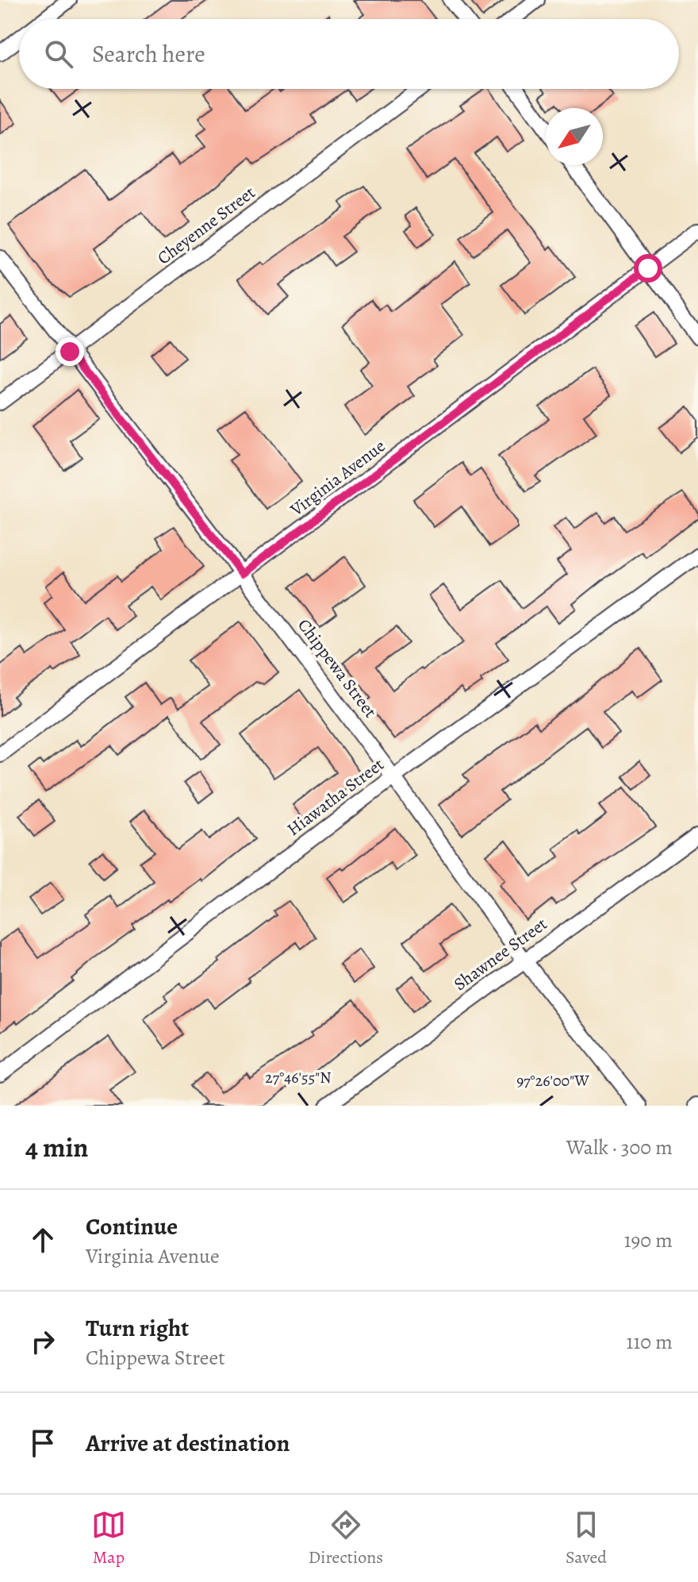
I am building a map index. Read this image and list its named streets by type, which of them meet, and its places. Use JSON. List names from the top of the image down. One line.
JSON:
{"streets":{"street":["Cheyenne Street","Virginia Avenue","Chippewa Street","Hiawatha Street","Shawnee Street"]},"crossings":[["Cheyenne Street","Chippewa Street"],["Virginia Avenue","Chippewa Street"],["Chippewa Street","Hiawatha Street"],["Chippewa Street","Shawnee Street"]],"north":"bottom left","page":{"search":"Search here","heading":["4 min","Walk · 300 m"],"list":[["Continue","Virginia Avenue","190 m"],["Turn right","Chippewa Street","110 m"],"Arrive at destination"],"nav":["Map","Directions","Saved"]},"coordinates":["27°46'55\"N","97°26'00\"W"]}
